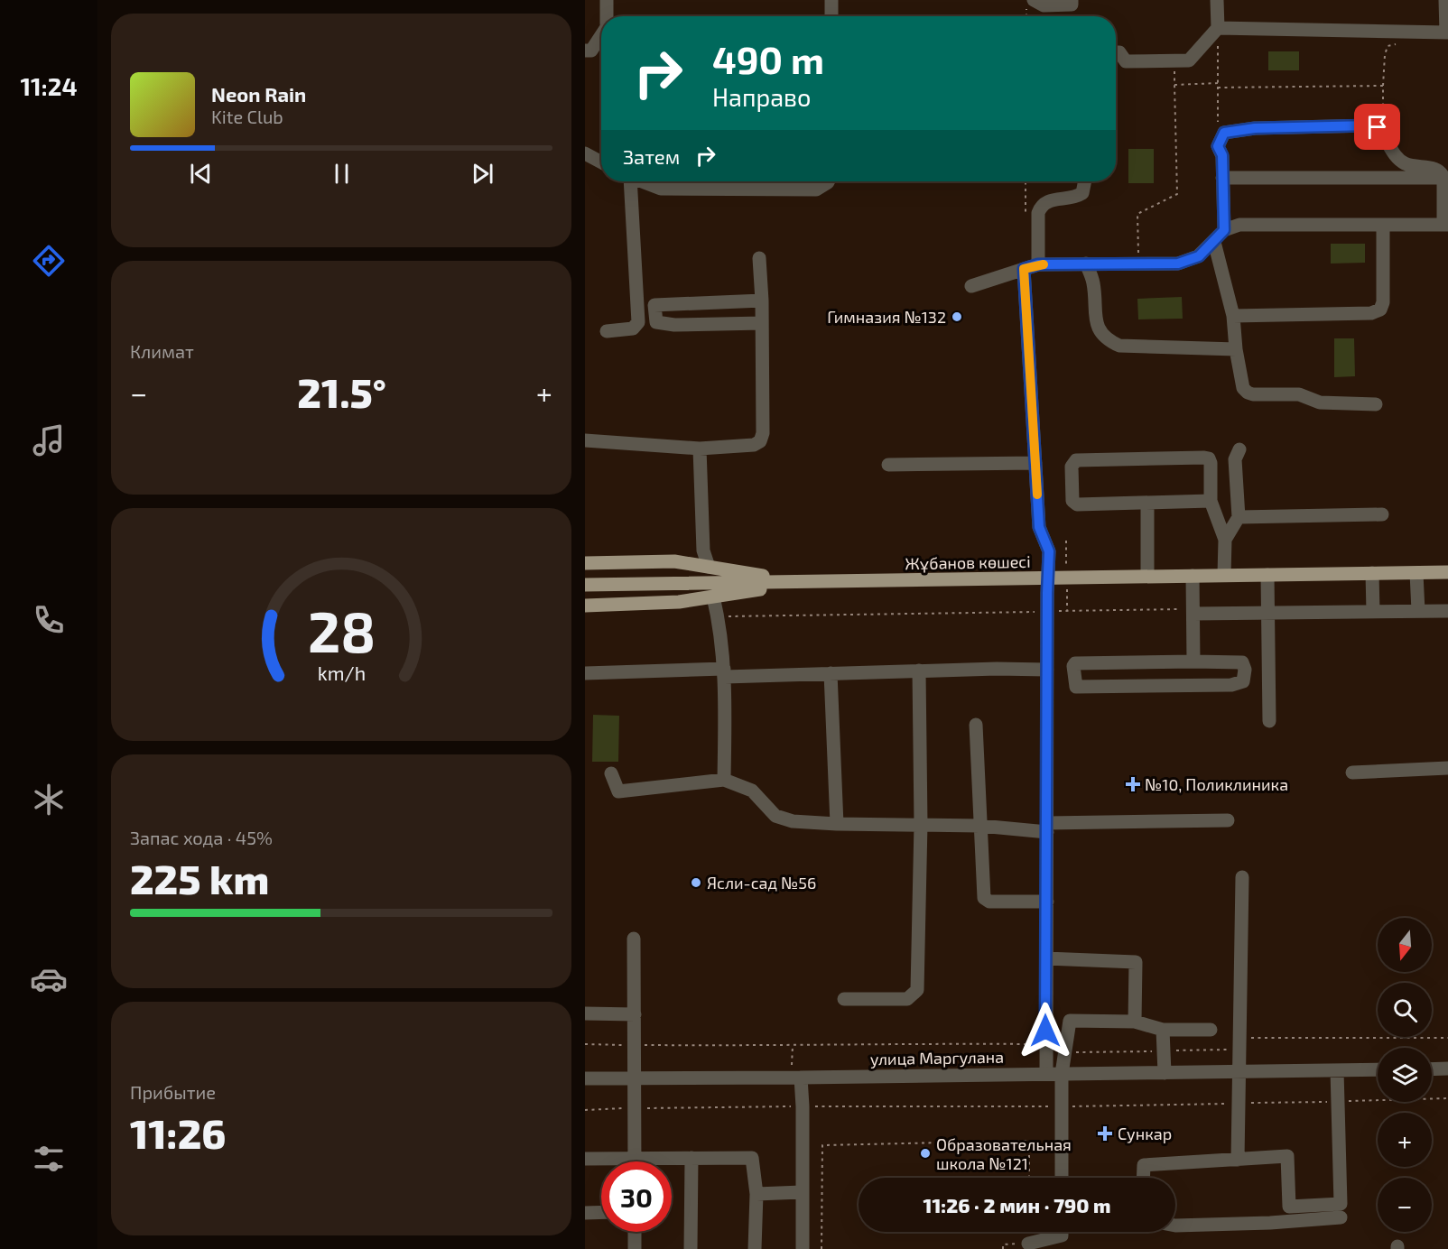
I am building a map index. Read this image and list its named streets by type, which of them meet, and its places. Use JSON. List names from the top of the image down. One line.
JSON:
{"streets":{"main road":["Жұбанов көшесі"],"street":["улица Маргулана"]},"places":{"other":["Гимназия №132","Ясли-сад №56","Образовательная школа №121"],"health":["№10, Поликлиника","Сункар"]},"north":"bottom","page":{"tabs":"11:24","turn":["490 m","Направо"],"song":["Neon Rain","Kite Club"],"then":"Затем","tile":["Климат",["Запас хода · 45%","225 km"],["Прибытие","11:26"]],"heat":["−","21.5°","+"],"map_buttons":["+","−"],"limit":"30","trip":"11:26 · 2 мин · 790 m","gauge":["28","km/h"]}}
